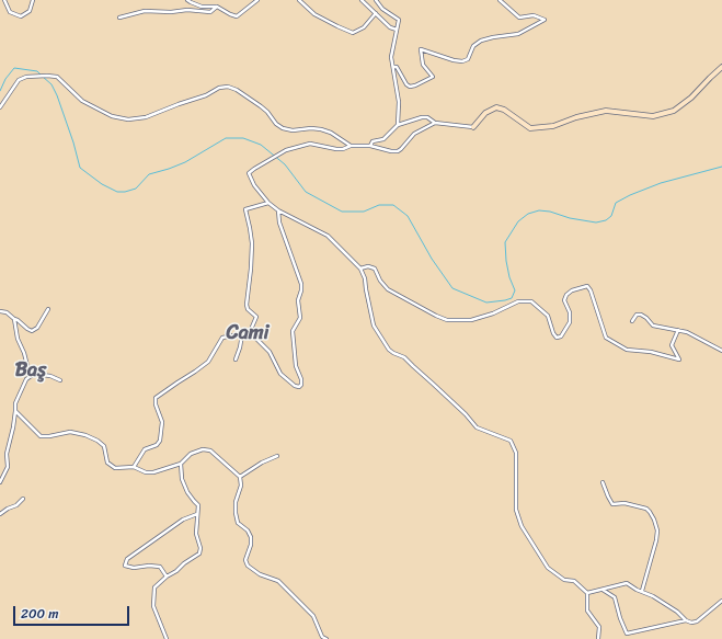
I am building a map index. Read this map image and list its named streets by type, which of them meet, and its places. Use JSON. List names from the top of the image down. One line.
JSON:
{"districts":["Cami","Baş"],"scale_bar":"200 m"}
